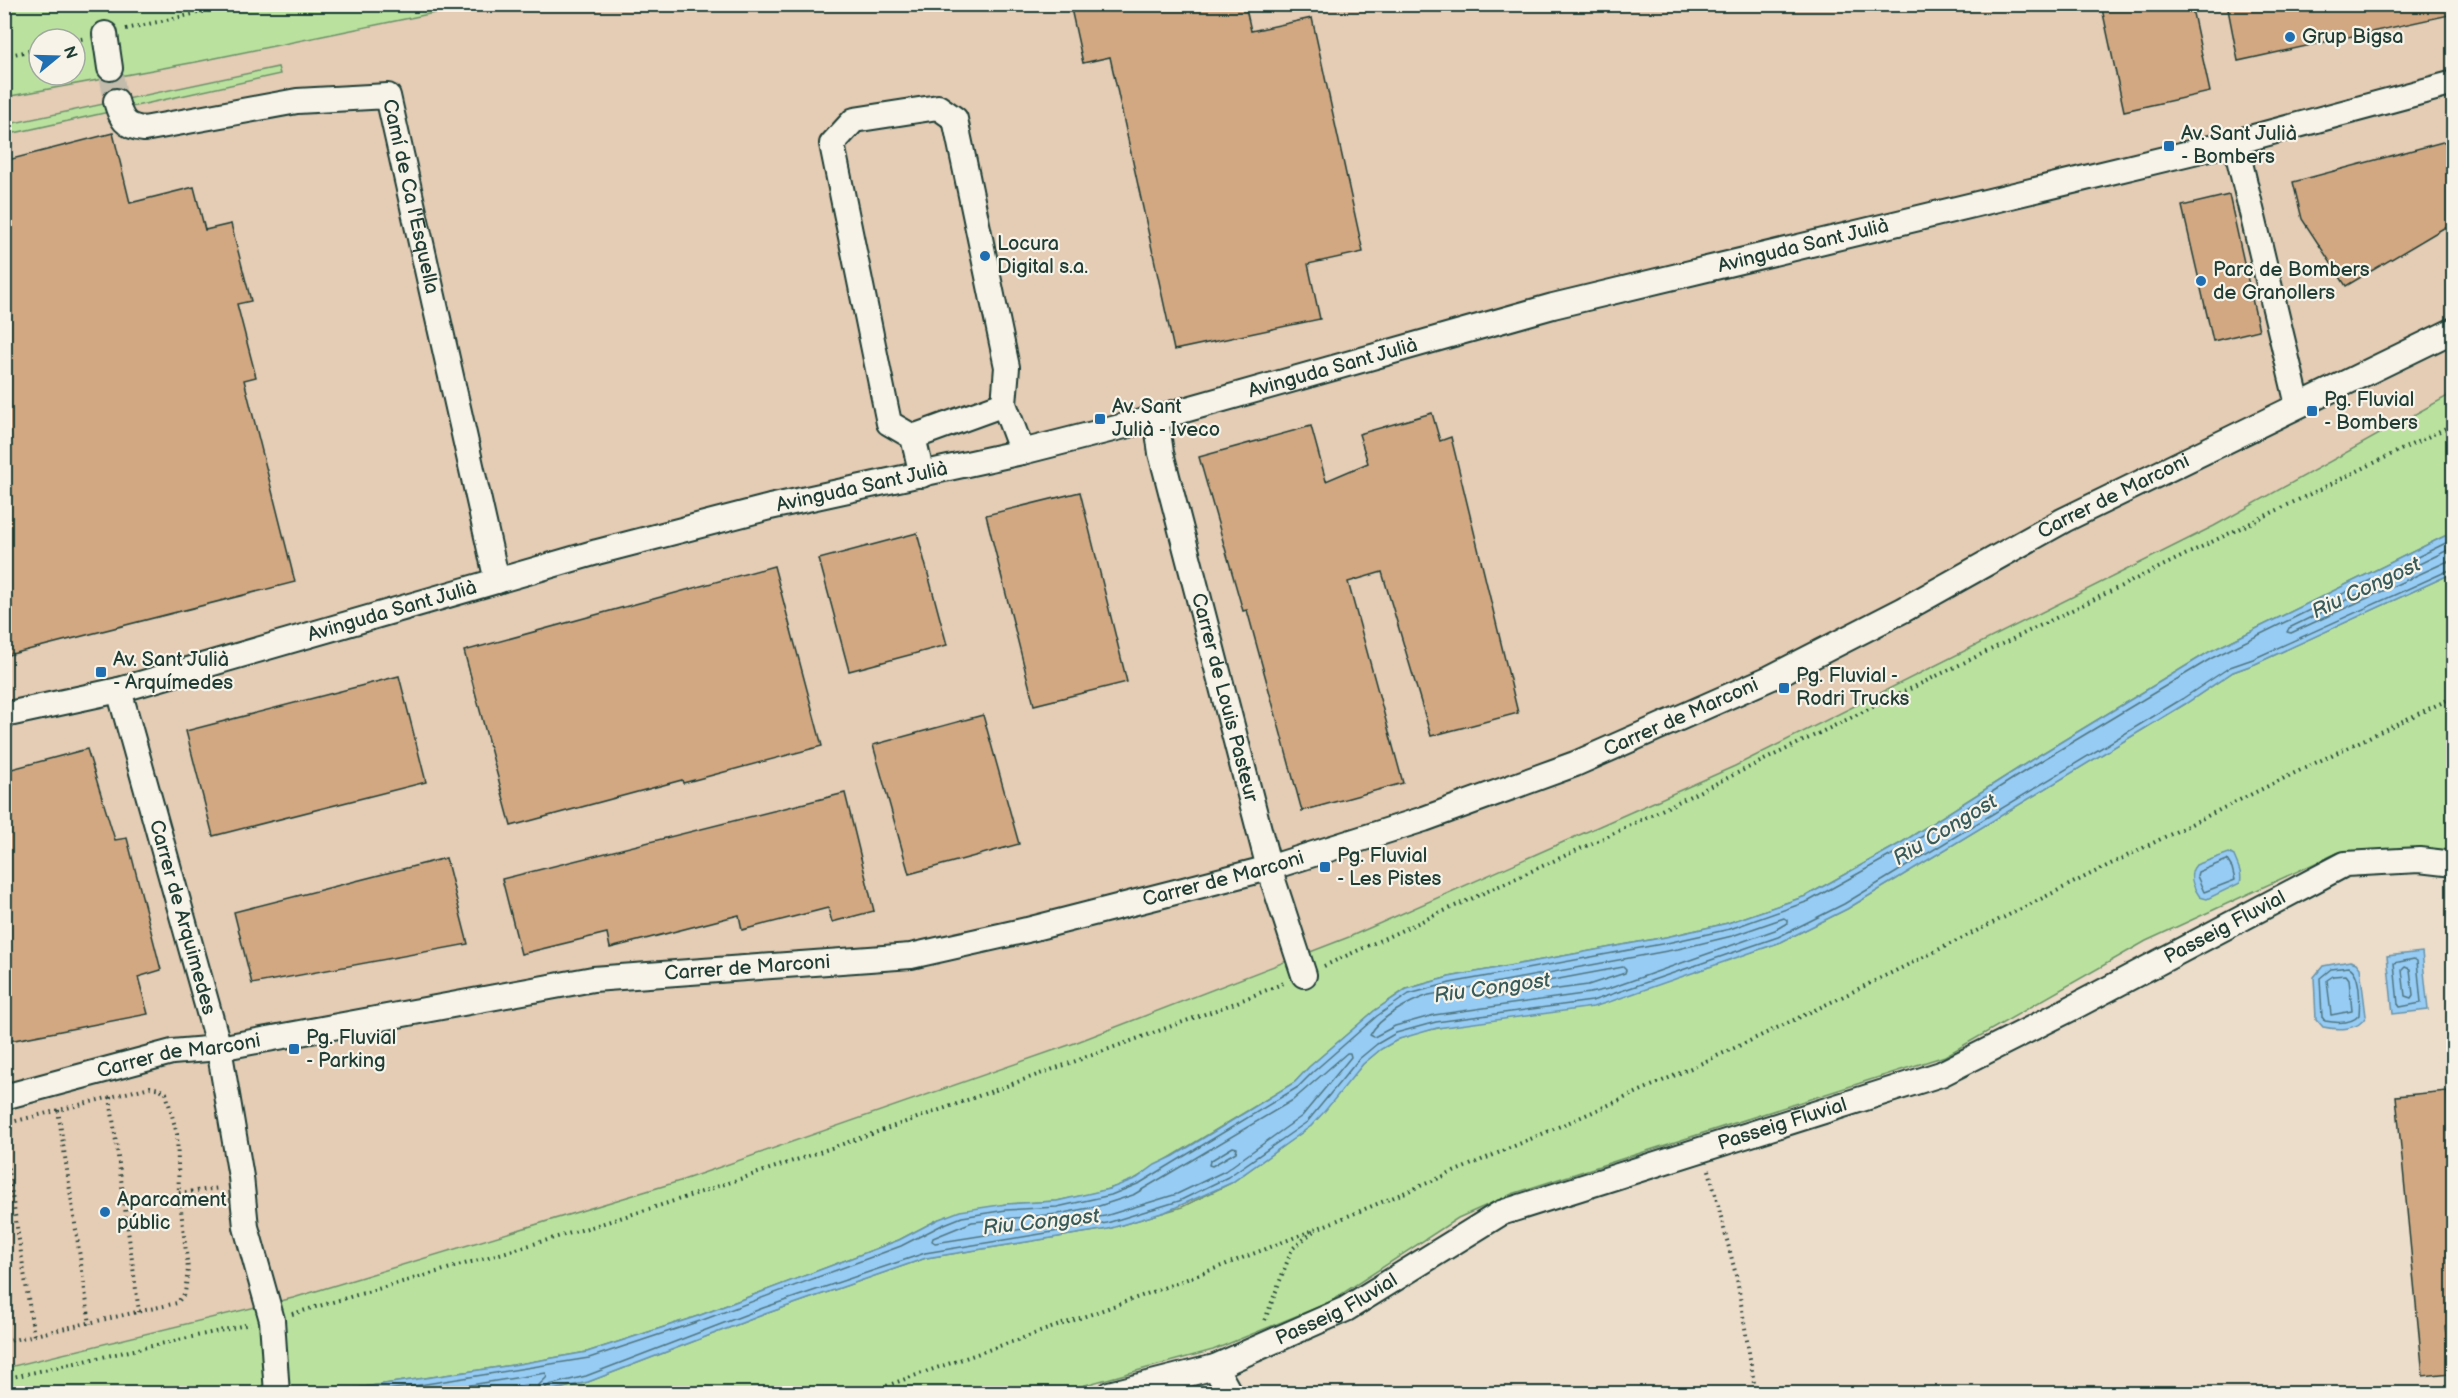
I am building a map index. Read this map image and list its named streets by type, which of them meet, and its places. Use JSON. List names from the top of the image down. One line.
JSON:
{"streets":{"street":["Camí de Ca l'Esquella","Avinguda Sant Julià","Carrer de Marconi","Carrer de Louis Pasteur","Carrer de Arquimedes","Passeig Fluvial"]},"crossings":[["Camí de Ca l'Esquella","Avinguda Sant Julià"],["Avinguda Sant Julià","Carrer de Louis Pasteur"],["Avinguda Sant Julià","Carrer de Arquimedes"],["Carrer de Marconi","Carrer de Louis Pasteur"],["Carrer de Marconi","Carrer de Arquimedes"]],"water":["Riu Congost"],"places":{"other":["Grup Bigsa","Locura Digital s.a.","Parc de Bombers de Granollers","Aparcament públic"],"transit":["Av. Sant Julià - Bombers","Pg. Fluvial - Bombers","Av. Sant Julià - Iveco","Av. Sant Julià - Arquímedes","Pg. Fluvial - Rodri Trucks","Pg. Fluvial - Les Pistes","Pg. Fluvial - Parking"]},"north":"right"}
